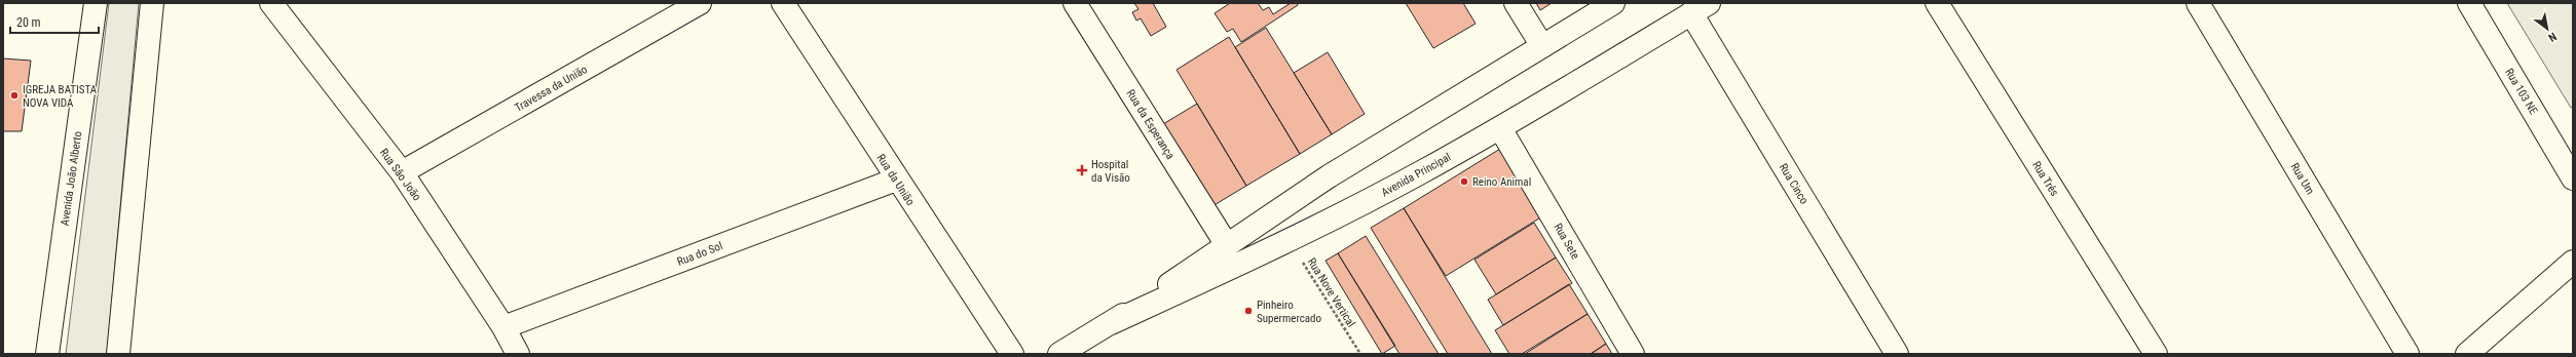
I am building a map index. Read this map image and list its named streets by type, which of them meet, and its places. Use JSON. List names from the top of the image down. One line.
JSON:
{"streets":{"street":["Travessa da União","Rua 103 NE","Rua da Esperança","Rua São João","Avenida Principal","Avenida João Alberto","Rua Três","Rua Um","Rua da União","Rua Cinco","Rua Sete","Rua do Sol"],"path":["Rua Nove Vertical"]},"crossings":[["Travessa da União","Rua São João"],["Rua da Esperança","Avenida Principal"],["Rua São João","Rua do Sol"],["Avenida Principal","Rua Cinco"],["Avenida Principal","Rua Sete"],["Avenida Principal","Rua Nove Vertical"],["Rua da União","Rua do Sol"]],"places":{"other":["IGREJA BATISTA NOVA VIDA","Reino Animal","Pinheiro Supermercado"],"health":["Hospital da Visão"]},"scale_bar":"20 m","north":"bottom right"}
